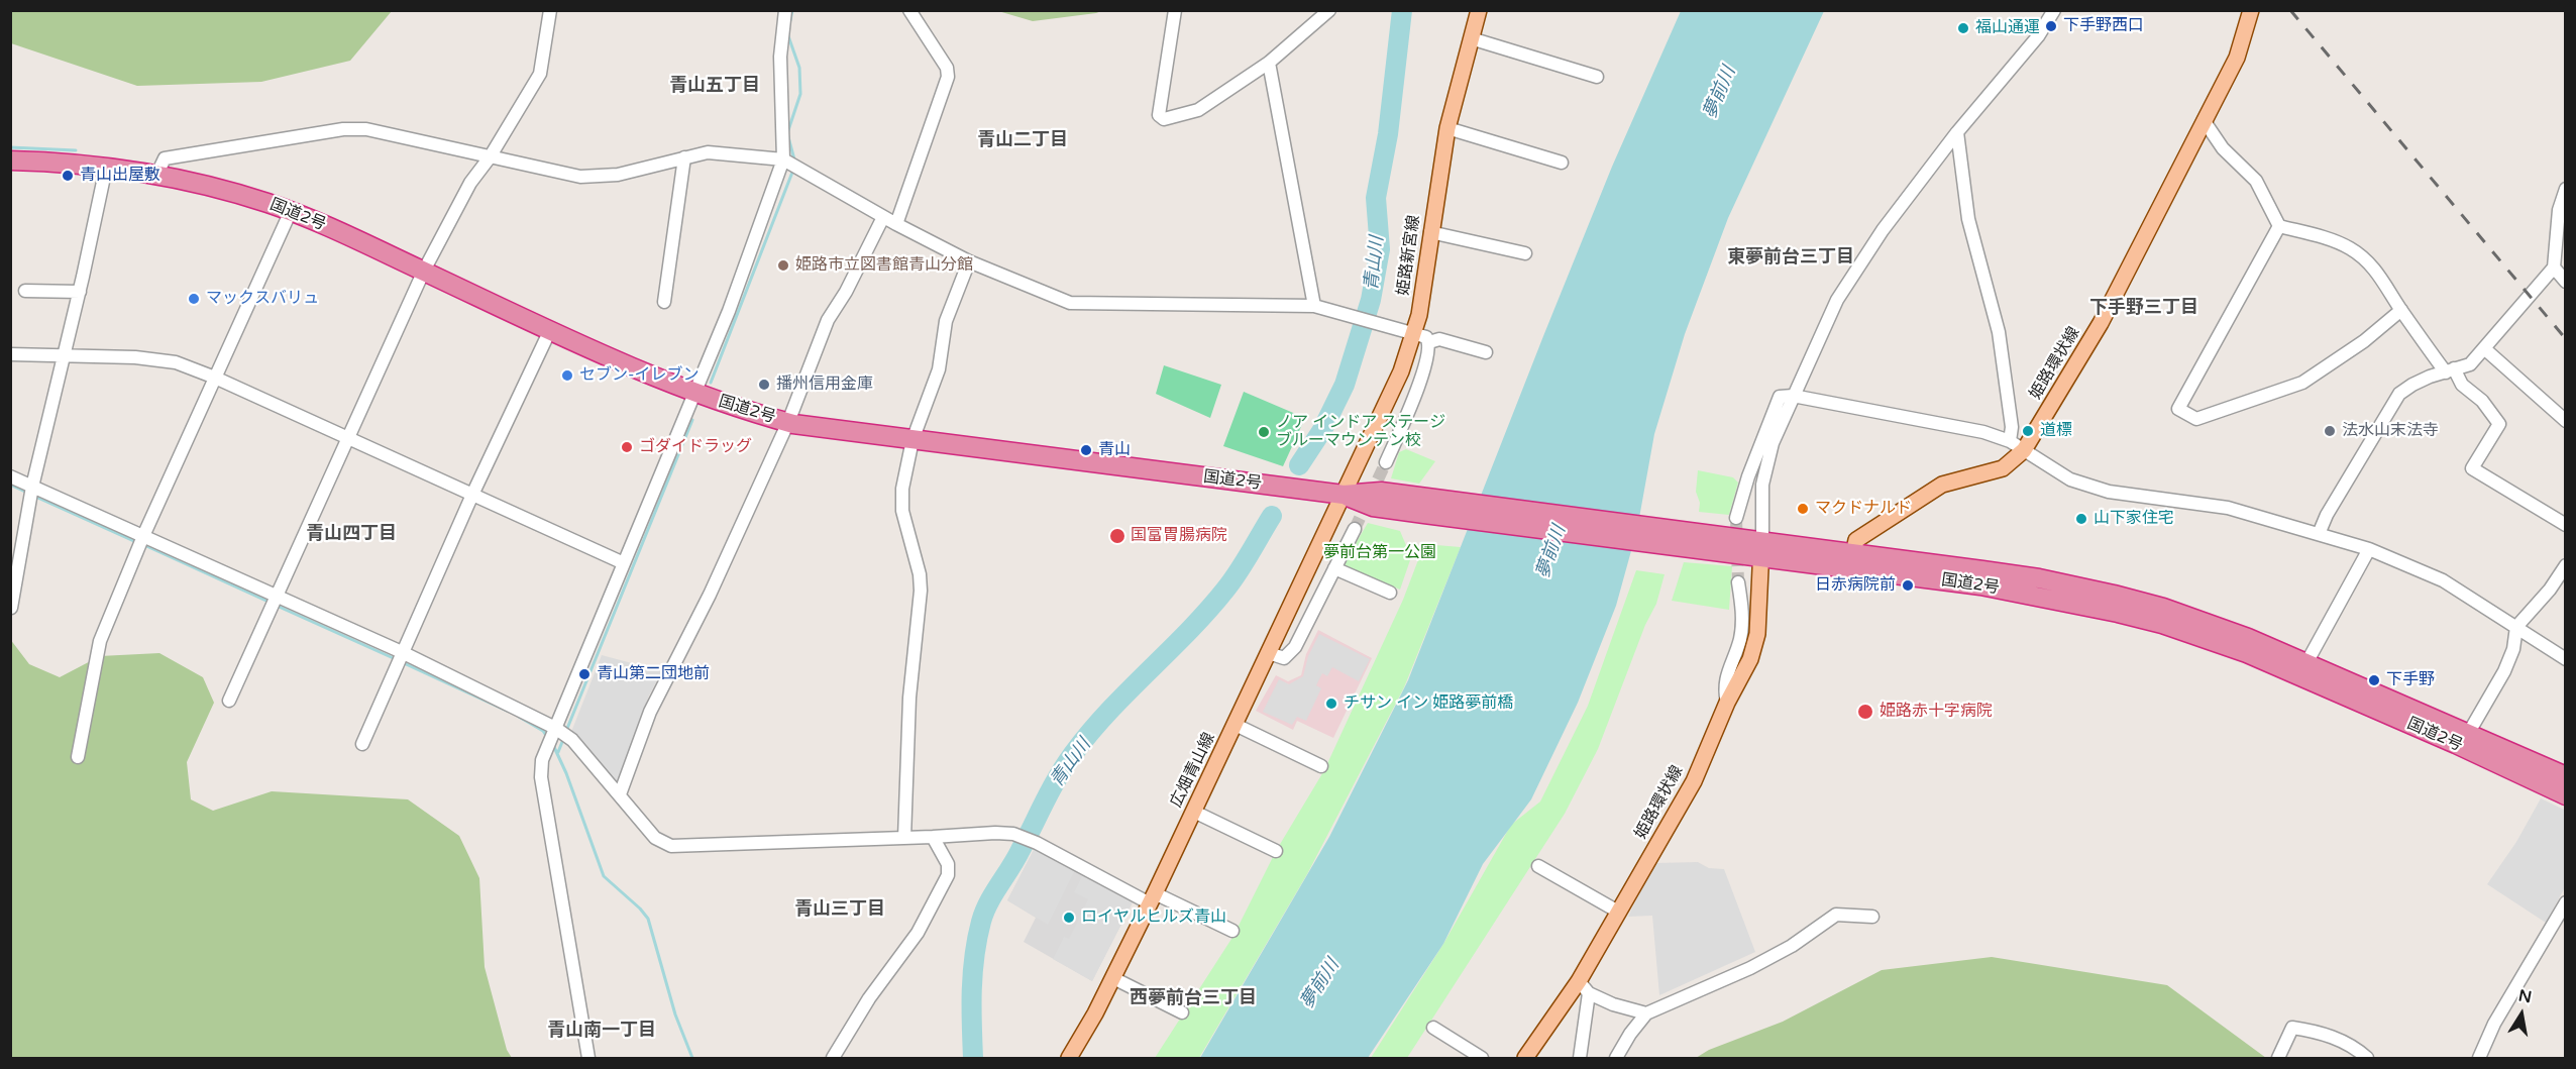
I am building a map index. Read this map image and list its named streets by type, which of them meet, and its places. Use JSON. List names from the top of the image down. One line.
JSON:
{"streets":{"highway":["国道2号"],"main road":["姫路新宮線","姫路環状線","広畑青山線"]},"crossings":[["国道2号","姫路新宮線"],["国道2号","姫路環状線"],["国道2号","広畑青山線"],["姫路新宮線","広畑青山線"]],"districts":["青山五丁目","青山二丁目","東夢前台三丁目","下手野三丁目","青山四丁目","青山三丁目","西夢前台三丁目","青山南一丁目"],"water":["夢前川","青山川"],"parks":["夢前台第一公園"],"places":["下手野西口","福山通運","青山出屋敷","姫路市立図書館青山分館","マックスバリュ","セブン-イレブン","播州信用金庫","道標","法水山末法寺","ノア インドア ステージ ブルーマウンテン校","ゴダイドラッグ","青山","マクドナルド","山下家住宅","国富胃腸病院","日赤病院前","青山第二団地前","下手野","チサン イン 姫路夢前橋","姫路赤十字病院","ロイヤルヒルズ青山"],"north":"top"}
